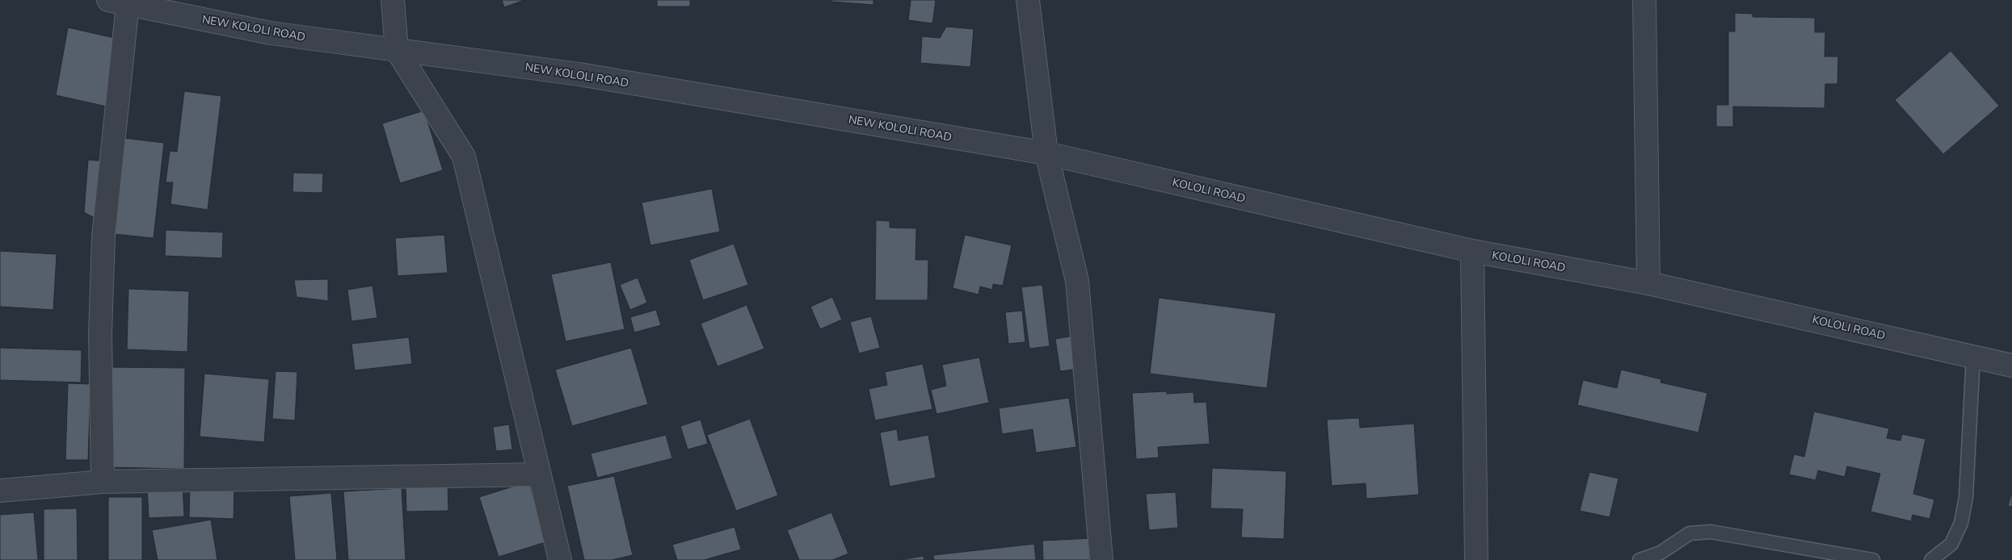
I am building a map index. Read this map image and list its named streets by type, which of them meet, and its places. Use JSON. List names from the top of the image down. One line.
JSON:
{"streets":{"street":["NEW KOLOLI ROAD","KOLOLI ROAD"]},"crossings":[["NEW KOLOLI ROAD","KOLOLI ROAD"]]}
